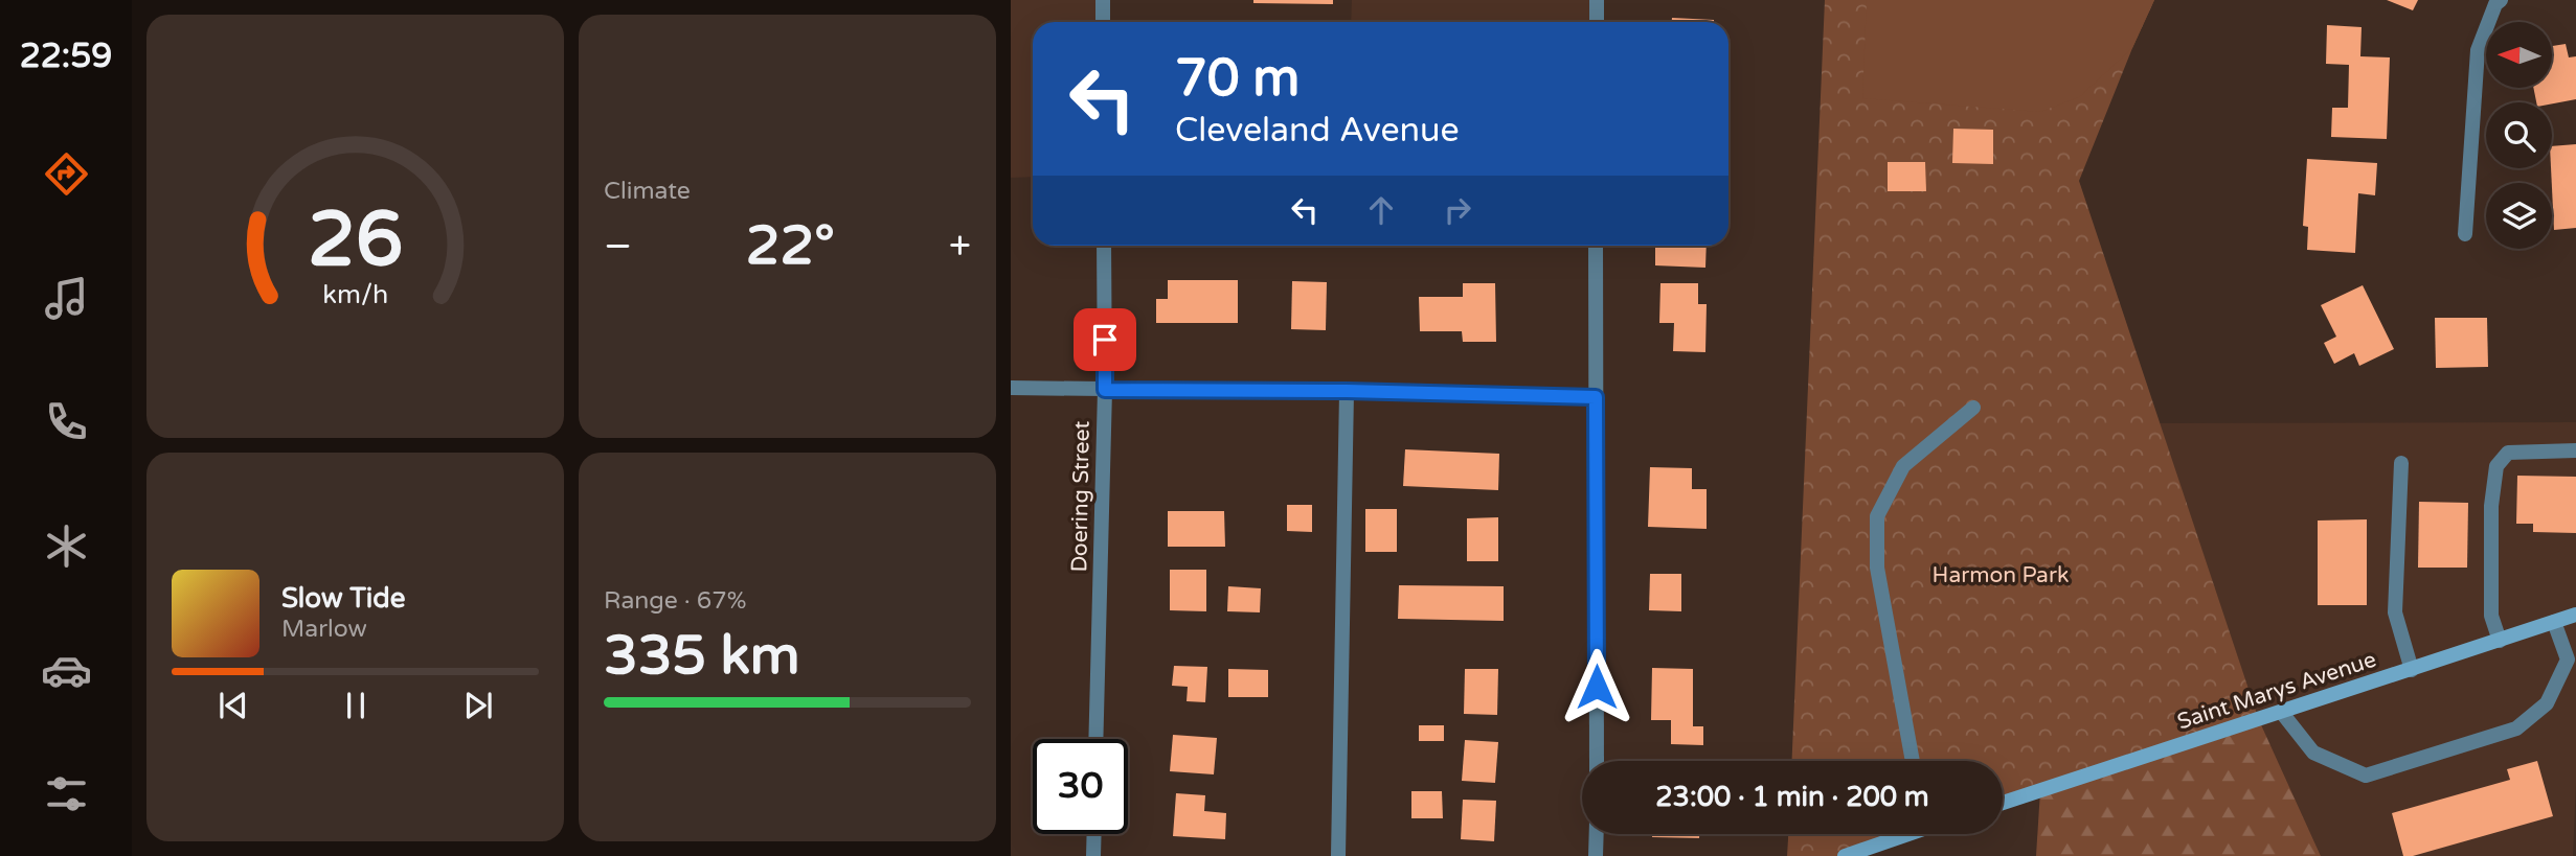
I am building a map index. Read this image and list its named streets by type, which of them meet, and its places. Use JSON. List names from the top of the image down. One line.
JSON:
{"streets":{"main road":["Saint Marys Avenue"],"street":["Doering Street"]},"parks":["Harmon Park"],"north":"left","page":{"tabs":"22:59","tile":["Climate",["Range · 67%","335 km"]],"turn":["70 m","Cleveland Avenue"],"heat":["−","22°","+"],"song":["Slow Tide","Marlow"],"limit":"30","trip":"23:00 · 1 min · 200 m","gauge":["26","km/h"]}}
